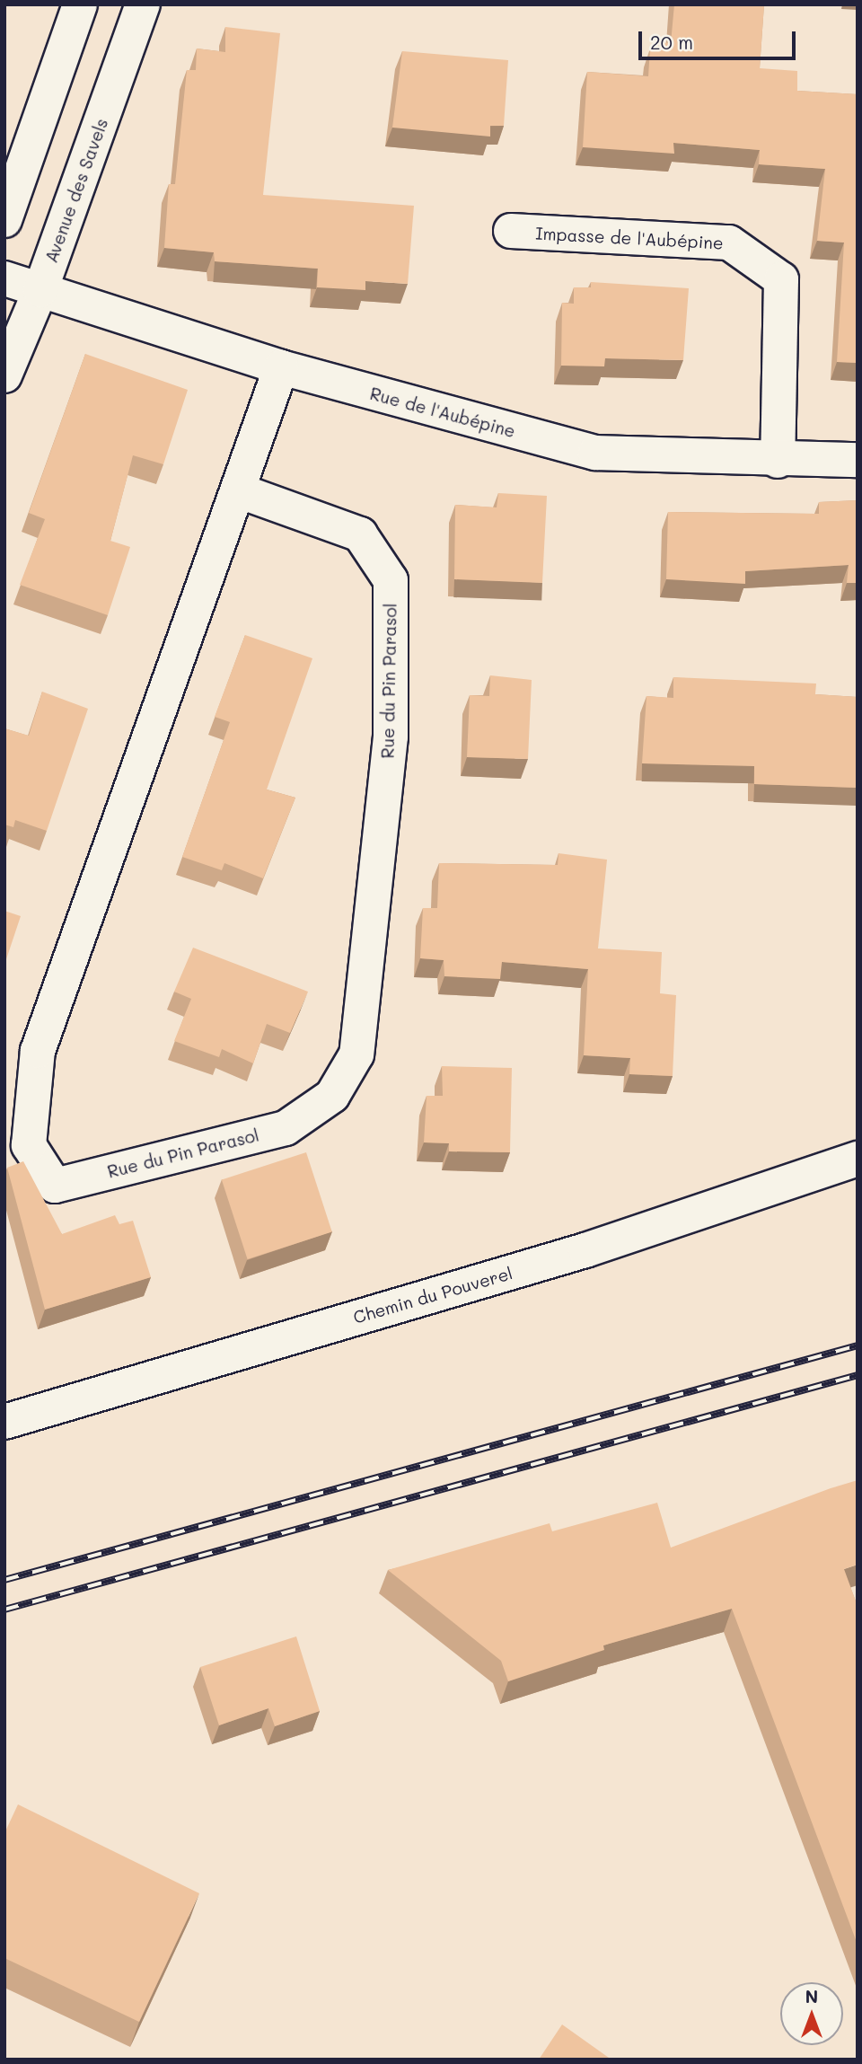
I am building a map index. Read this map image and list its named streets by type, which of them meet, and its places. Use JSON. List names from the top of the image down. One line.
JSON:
{"streets":{"street":["Avenue des Savels","Impasse de l'Aubépine","Rue de l'Aubépine","Rue du Pin Parasol","Chemin du Pouverel"]},"crossings":[["Avenue des Savels","Rue de l'Aubépine"],["Impasse de l'Aubépine","Rue de l'Aubépine"],["Rue de l'Aubépine","Rue du Pin Parasol"]],"scale_bar":"20 m","north":"top"}
